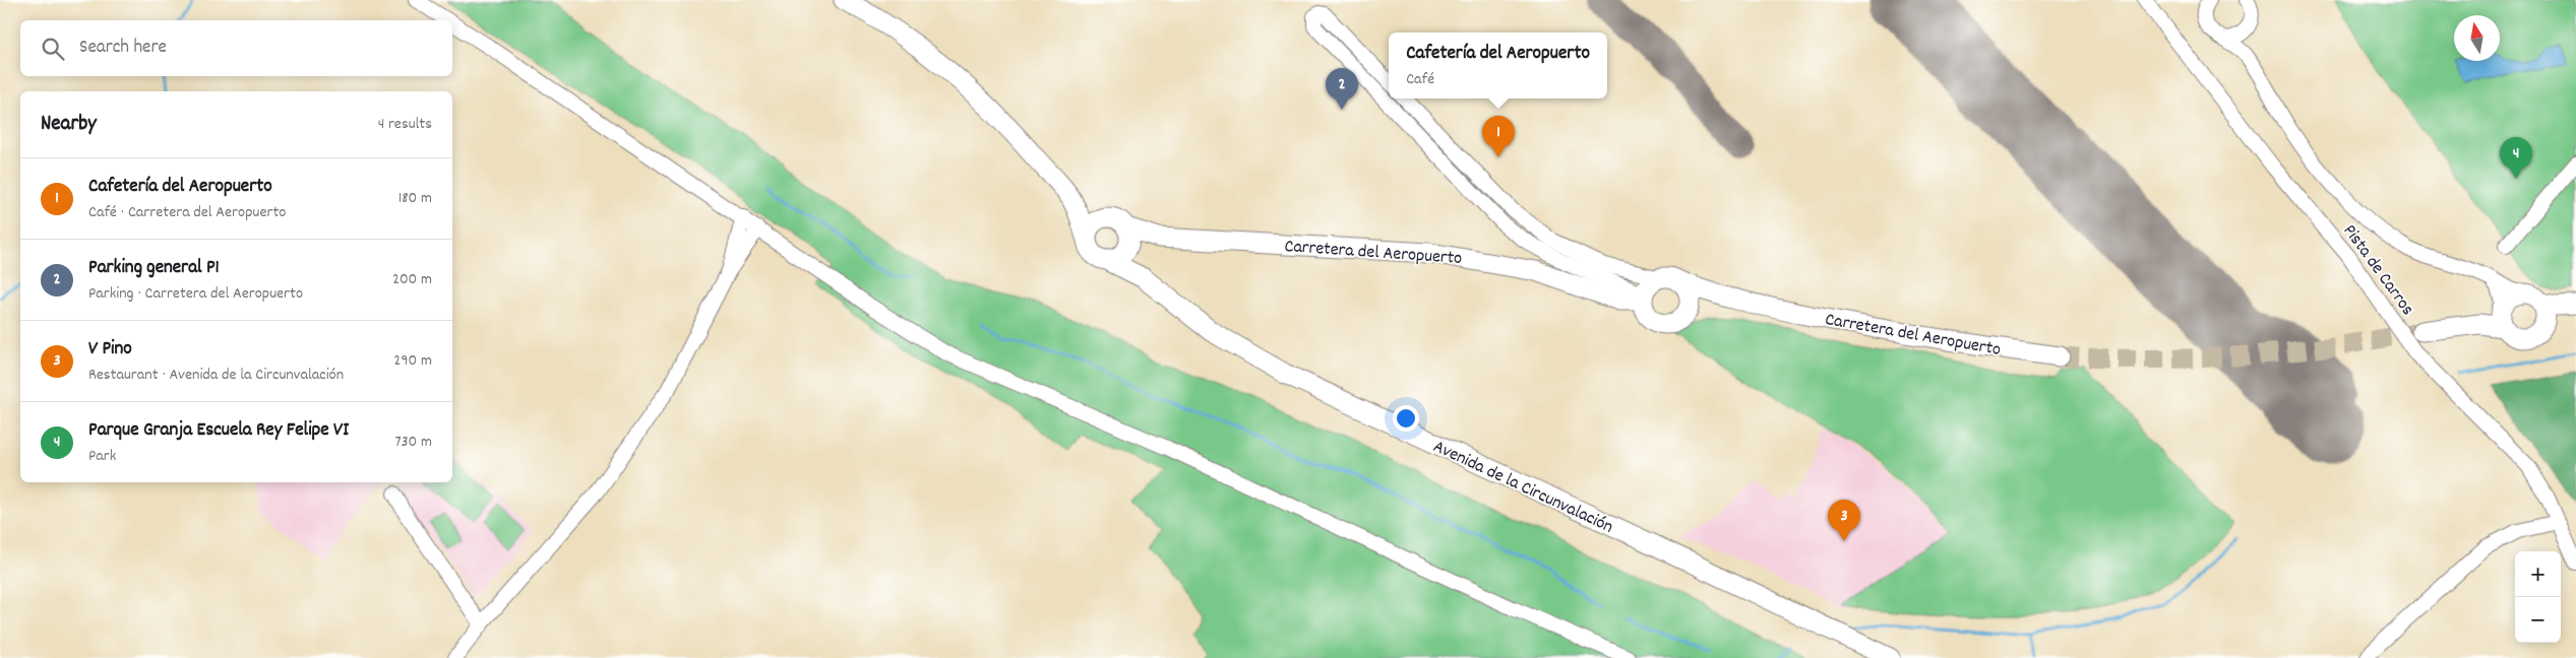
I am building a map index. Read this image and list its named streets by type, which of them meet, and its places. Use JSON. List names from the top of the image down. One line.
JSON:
{"streets":{"main road":["Carretera del Aeropuerto","Avenida de la Circunvalación"],"street":["Pista de Carros"]},"north":"top","page":{"search":"Search here","popup":["Cafetería del Aeropuerto","Café"],"pins":["2","1","4","3"],"heading":["Nearby","4 results"],"list":[{"mark":"1","name":"Cafetería del Aeropuerto","note":"Café · Carretera del Aeropuerto","value":"180 m"},{"mark":"2","name":"Parking general P1","note":"Parking · Carretera del Aeropuerto","value":"200 m"},{"mark":"3","name":"V Pino","note":"Restaurant · Avenida de la Circunvalación","value":"290 m"},{"mark":"4","name":"Parque Granja Escuela Rey Felipe VI","note":"Park","value":"730 m"}],"map_buttons":["+","−"]}}
